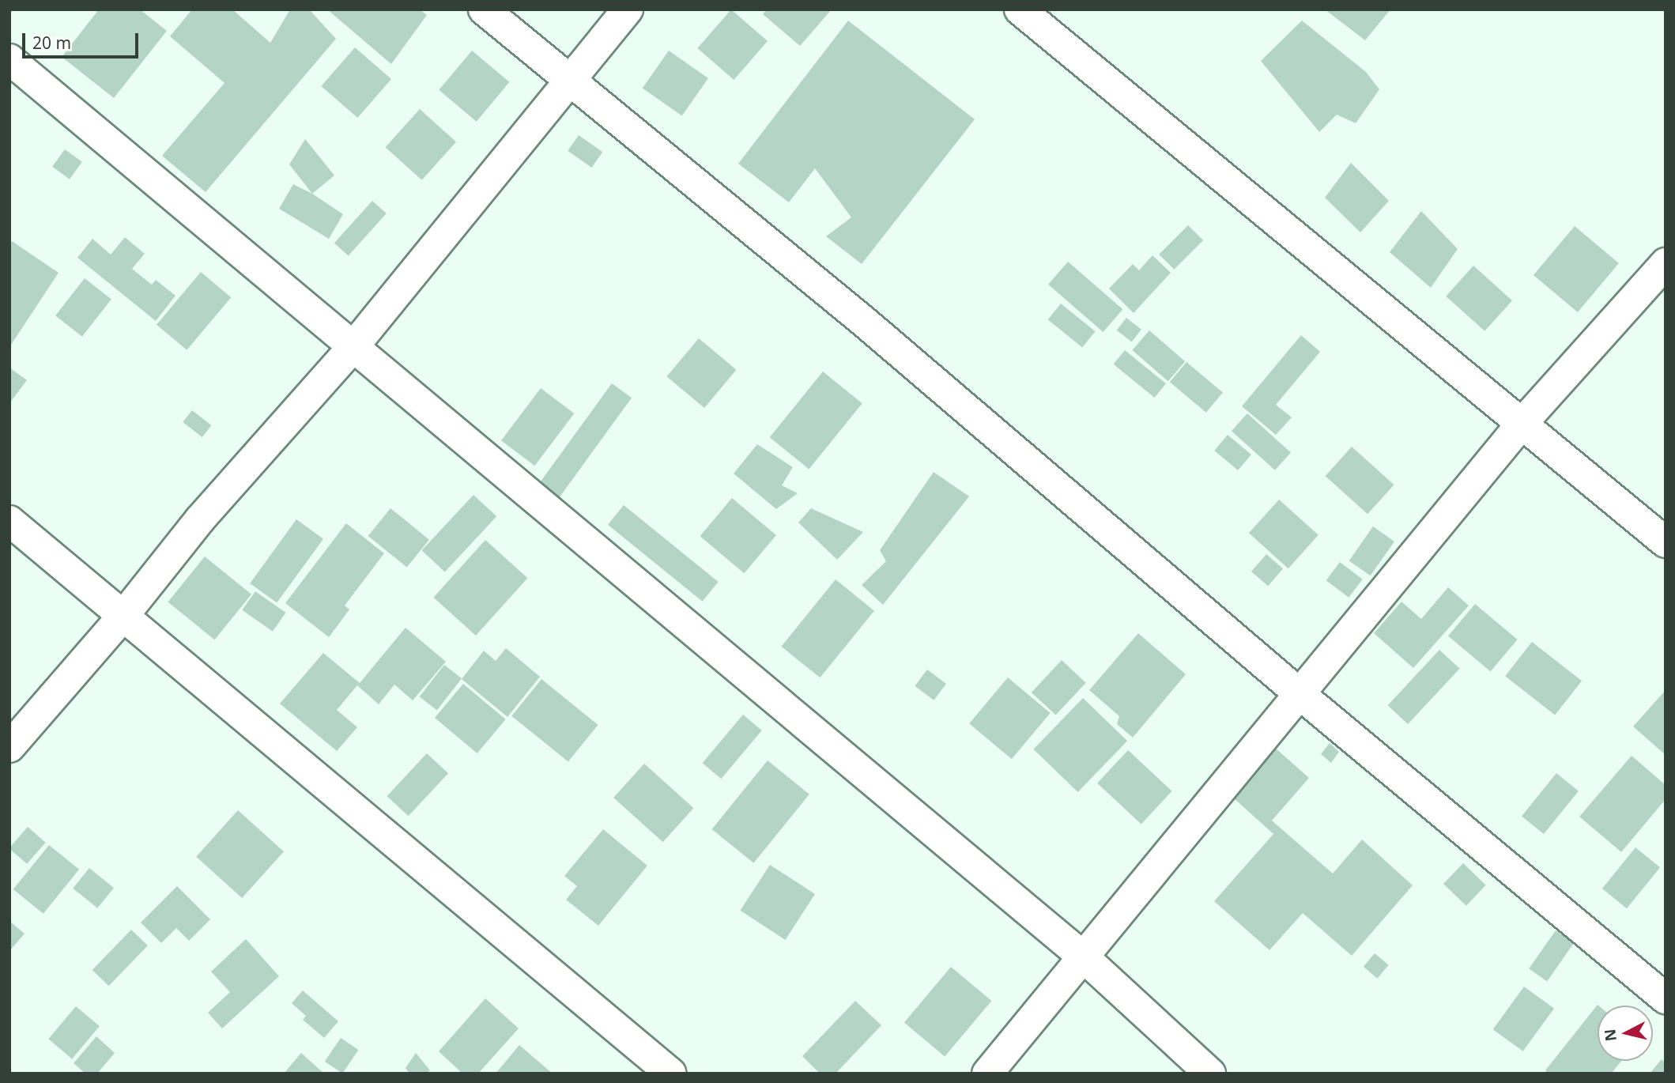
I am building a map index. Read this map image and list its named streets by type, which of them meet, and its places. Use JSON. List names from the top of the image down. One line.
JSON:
{"scale_bar":"20 m","north":"left"}
